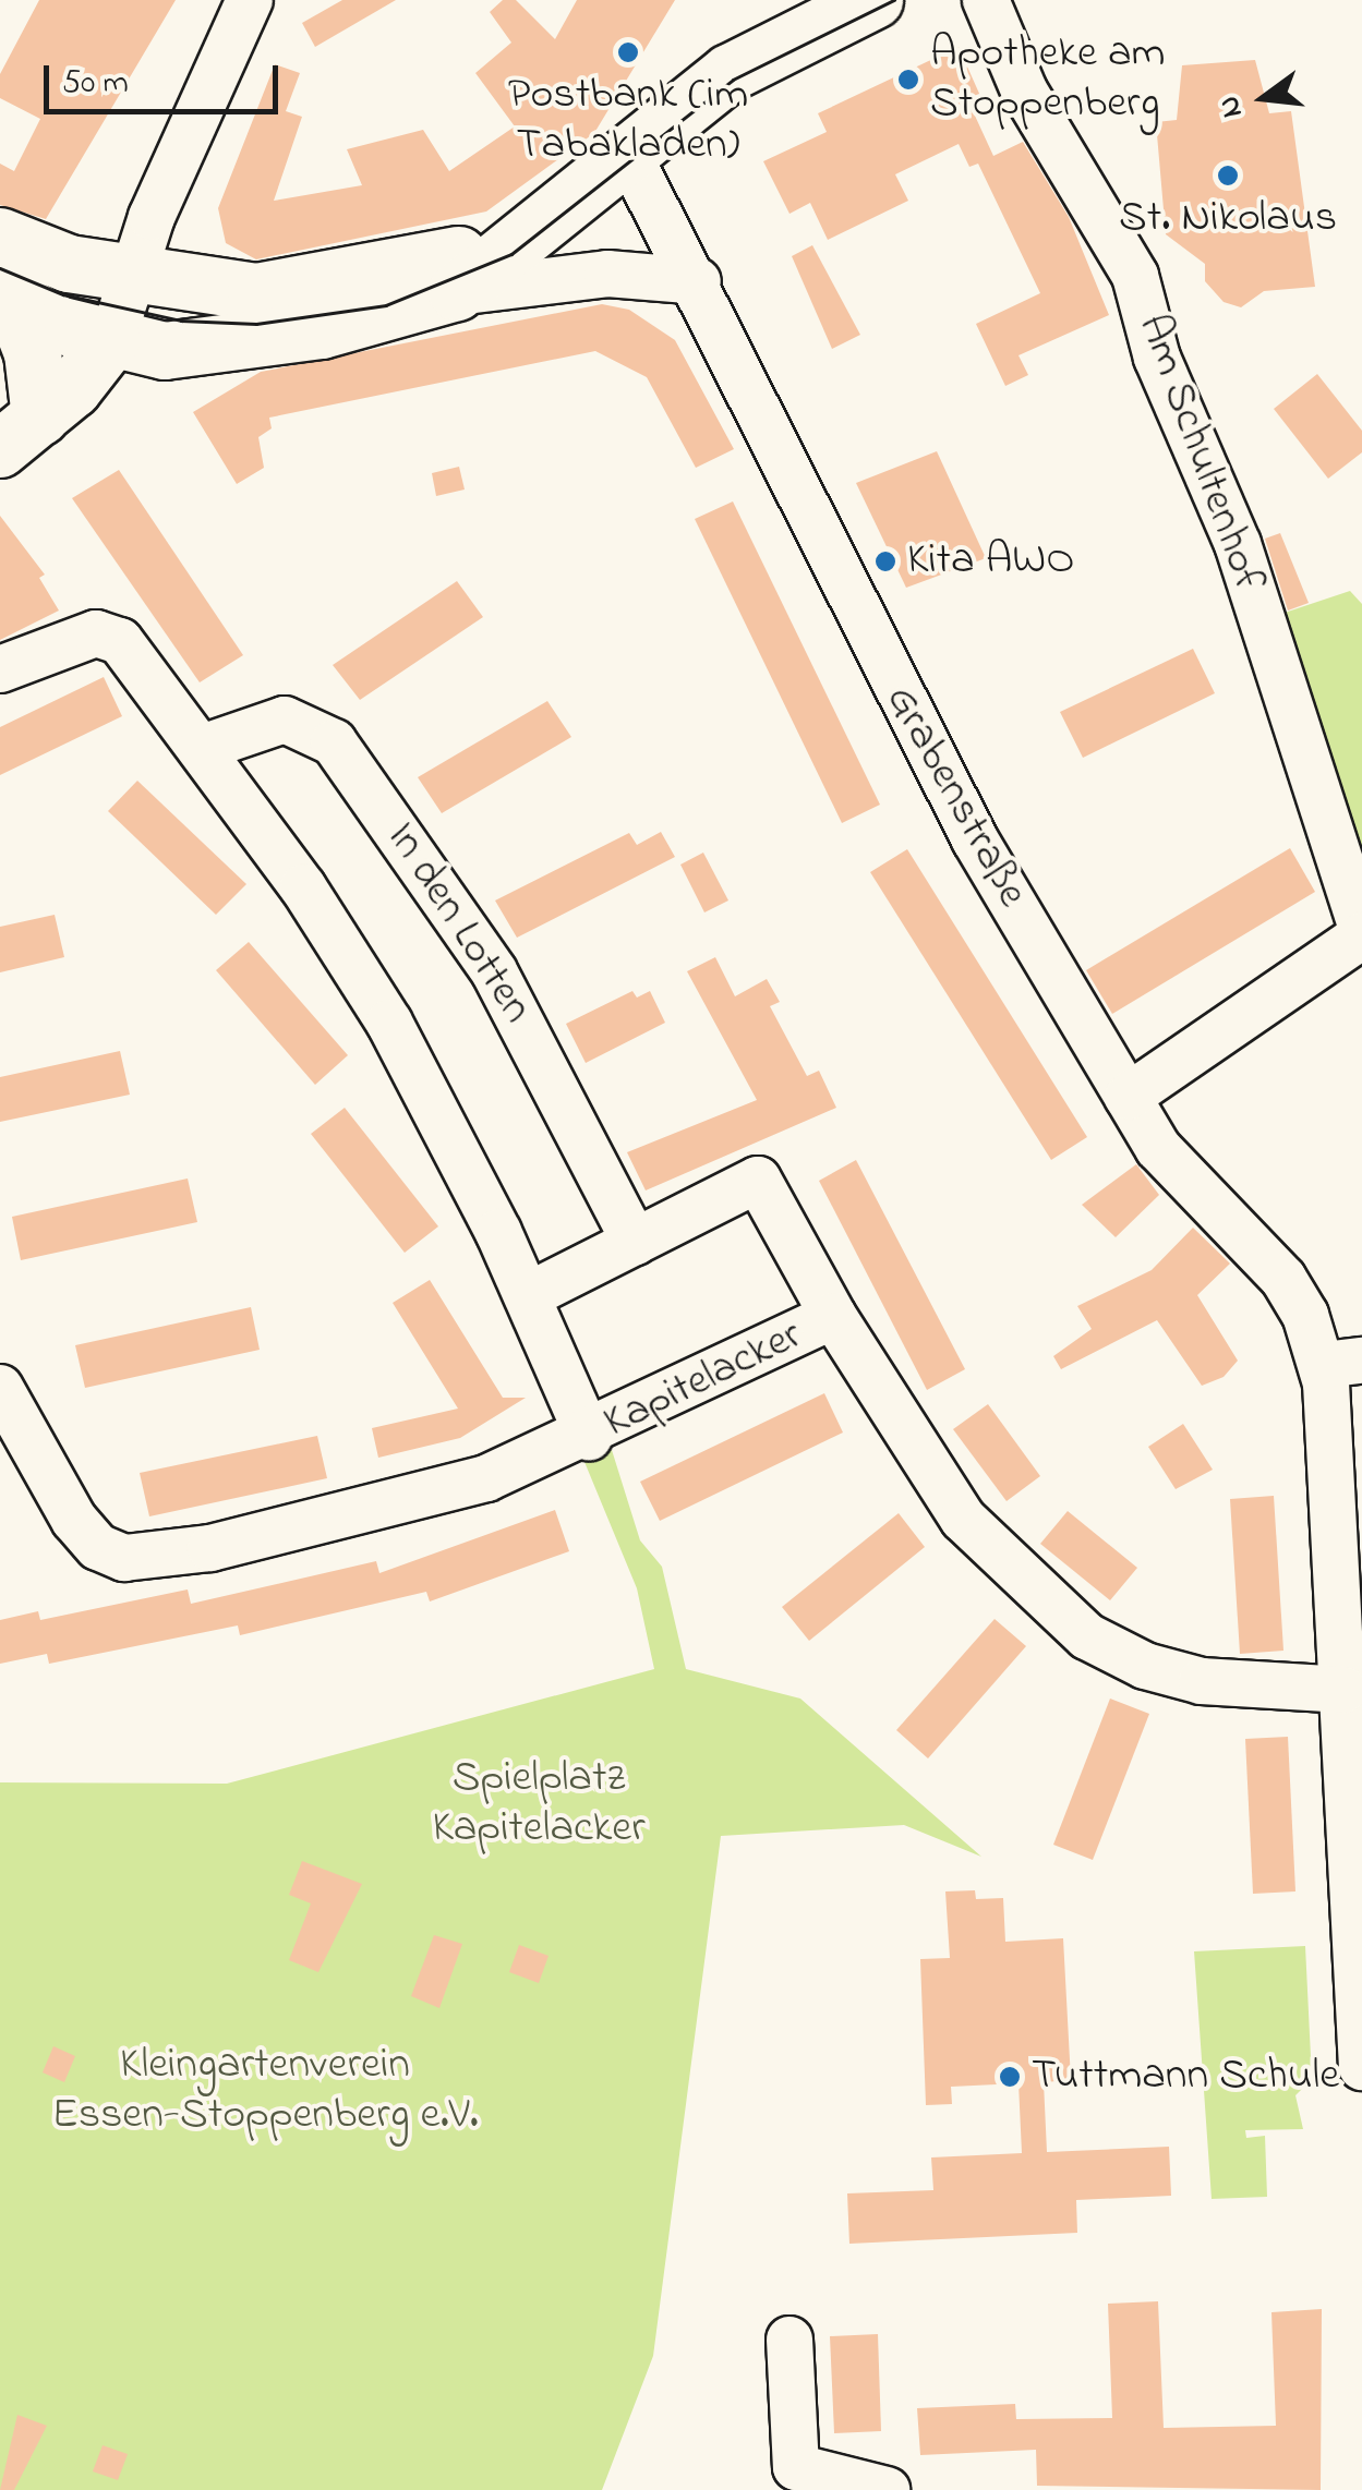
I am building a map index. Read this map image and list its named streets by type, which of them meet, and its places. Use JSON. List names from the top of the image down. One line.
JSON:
{"streets":{"street":["Am Schultenhof","Grabenstraße","In den Lotten","Kapitelacker"]},"crossings":[["Am Schultenhof","Grabenstraße"]],"parks":["Spielplatz Kapitelacker","Kleingartenverein Essen-Stoppenberg e.V."],"places":["Postbank (im Tabakladen)","Apotheke am Stoppenberg","St. Nikolaus","Kita AWO","Tuttmann Schule"],"scale_bar":"50 m","north":"left"}
